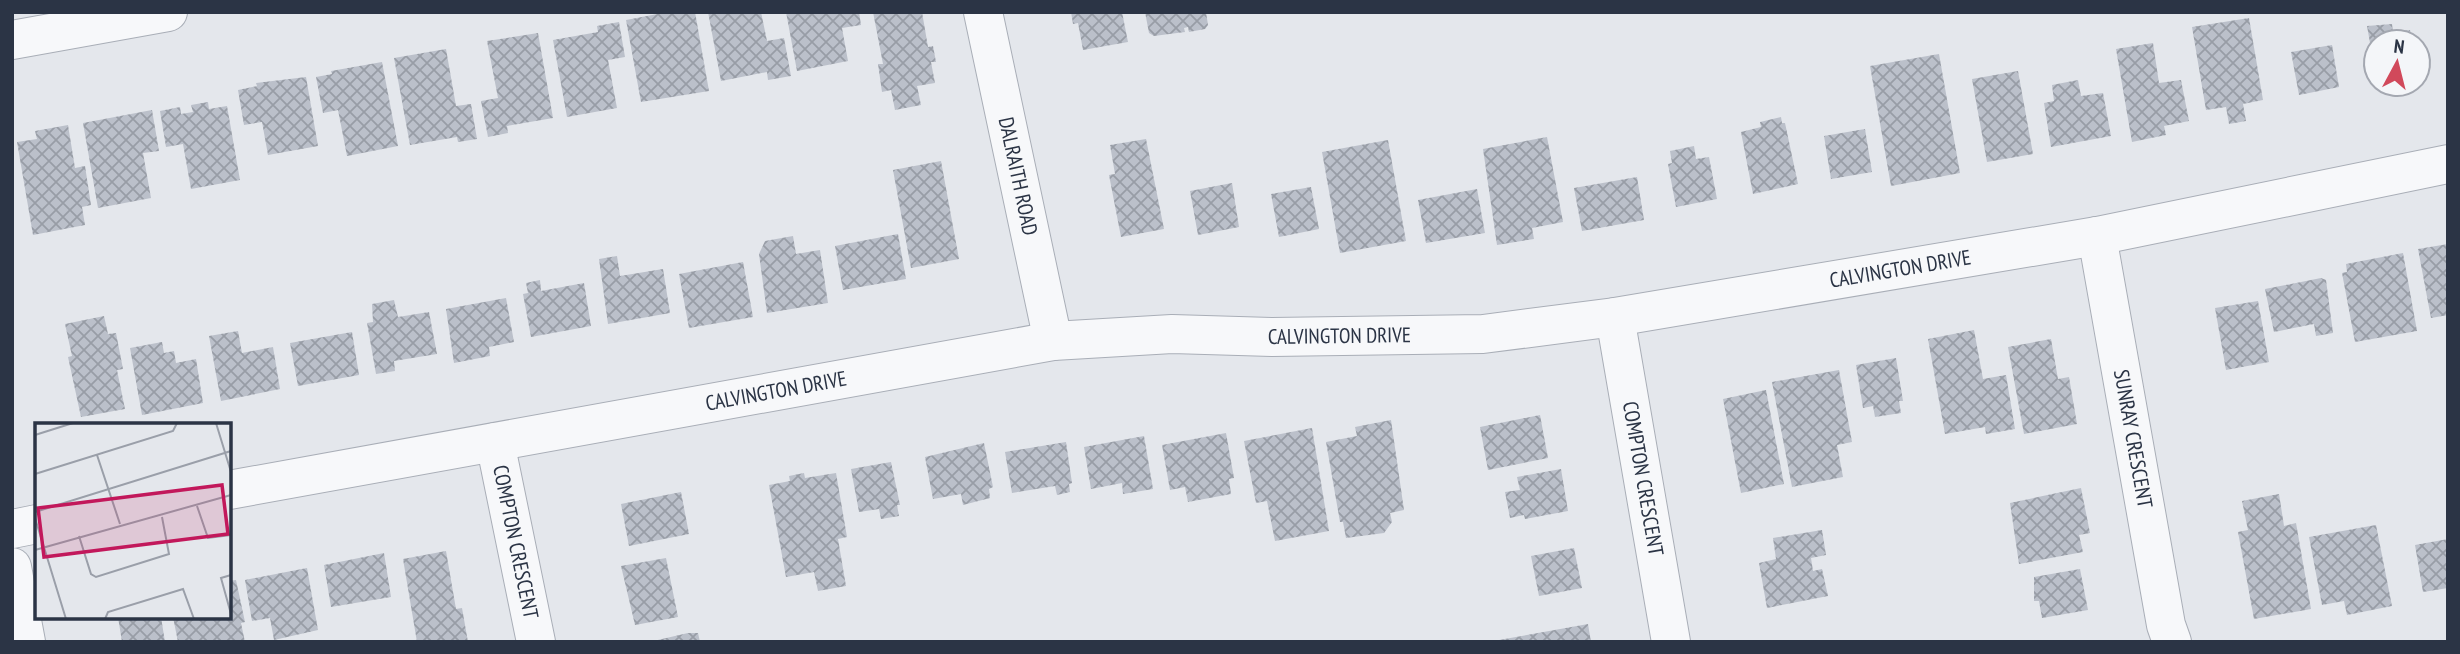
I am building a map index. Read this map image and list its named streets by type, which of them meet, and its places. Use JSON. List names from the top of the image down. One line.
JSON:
{"streets":{"street":["DALRAITH ROAD","CALVINGTON DRIVE","SUNRAY CRESCENT","COMPTON CRESCENT"]},"crossings":[["DALRAITH ROAD","CALVINGTON DRIVE"],["CALVINGTON DRIVE","SUNRAY CRESCENT"],["CALVINGTON DRIVE","COMPTON CRESCENT"]],"north":"top"}
